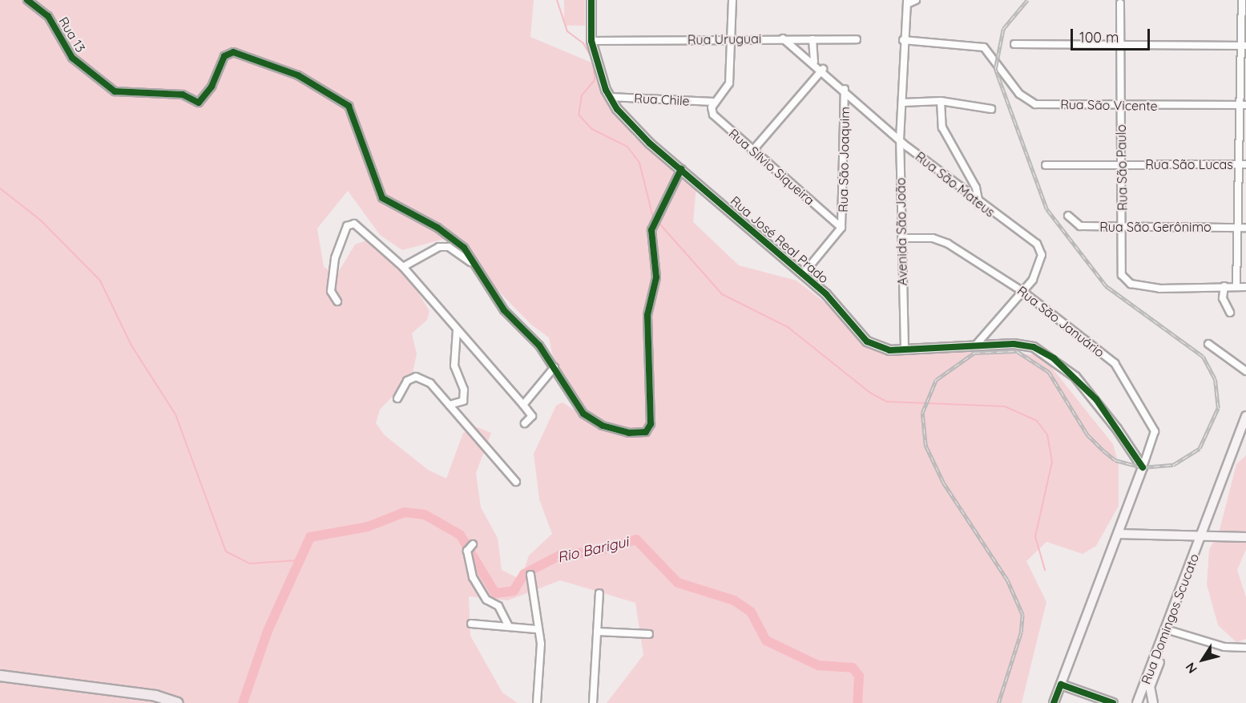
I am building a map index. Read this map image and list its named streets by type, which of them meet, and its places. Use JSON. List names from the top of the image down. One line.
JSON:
{"streets":{"street":["Rua 13","Rua Uruguai","Rua Chile","Rua São Vicente","Rua São Joaquim","Rua São Lucas","Rua Sílvio Siqueira","Rua São Paulo","Rua São Mateus","Rua São Gerônimo","Avenida São João","Rua José Real Prado","Rua São Januário","Rua Domingos Scucato"]},"crossings":[["Rua Uruguai","Rua São Mateus"],["Rua Uruguai","Rua José Real Prado"],["Rua Chile","Rua Sílvio Siqueira"],["Rua Chile","Rua José Real Prado"],["Rua São Vicente","Rua São Paulo"],["Rua São Vicente","Avenida São João"],["Rua São Joaquim","Rua Sílvio Siqueira"],["Rua São Joaquim","Rua São Mateus"],["Rua São Joaquim","Rua José Real Prado"],["Rua São Lucas","Rua São Paulo"],["Rua São Paulo","Rua São Gerônimo"],["Rua São Mateus","Avenida São João"],["Rua São Mateus","Rua José Real Prado"],["Rua São Mateus","Rua São Januário"],["Avenida São João","Rua José Real Prado"],["Avenida São João","Rua São Januário"],["Rua José Real Prado","Rua São Januário"]],"water":["Rio Barigui"],"scale_bar":"100 m","north":"bottom left"}
